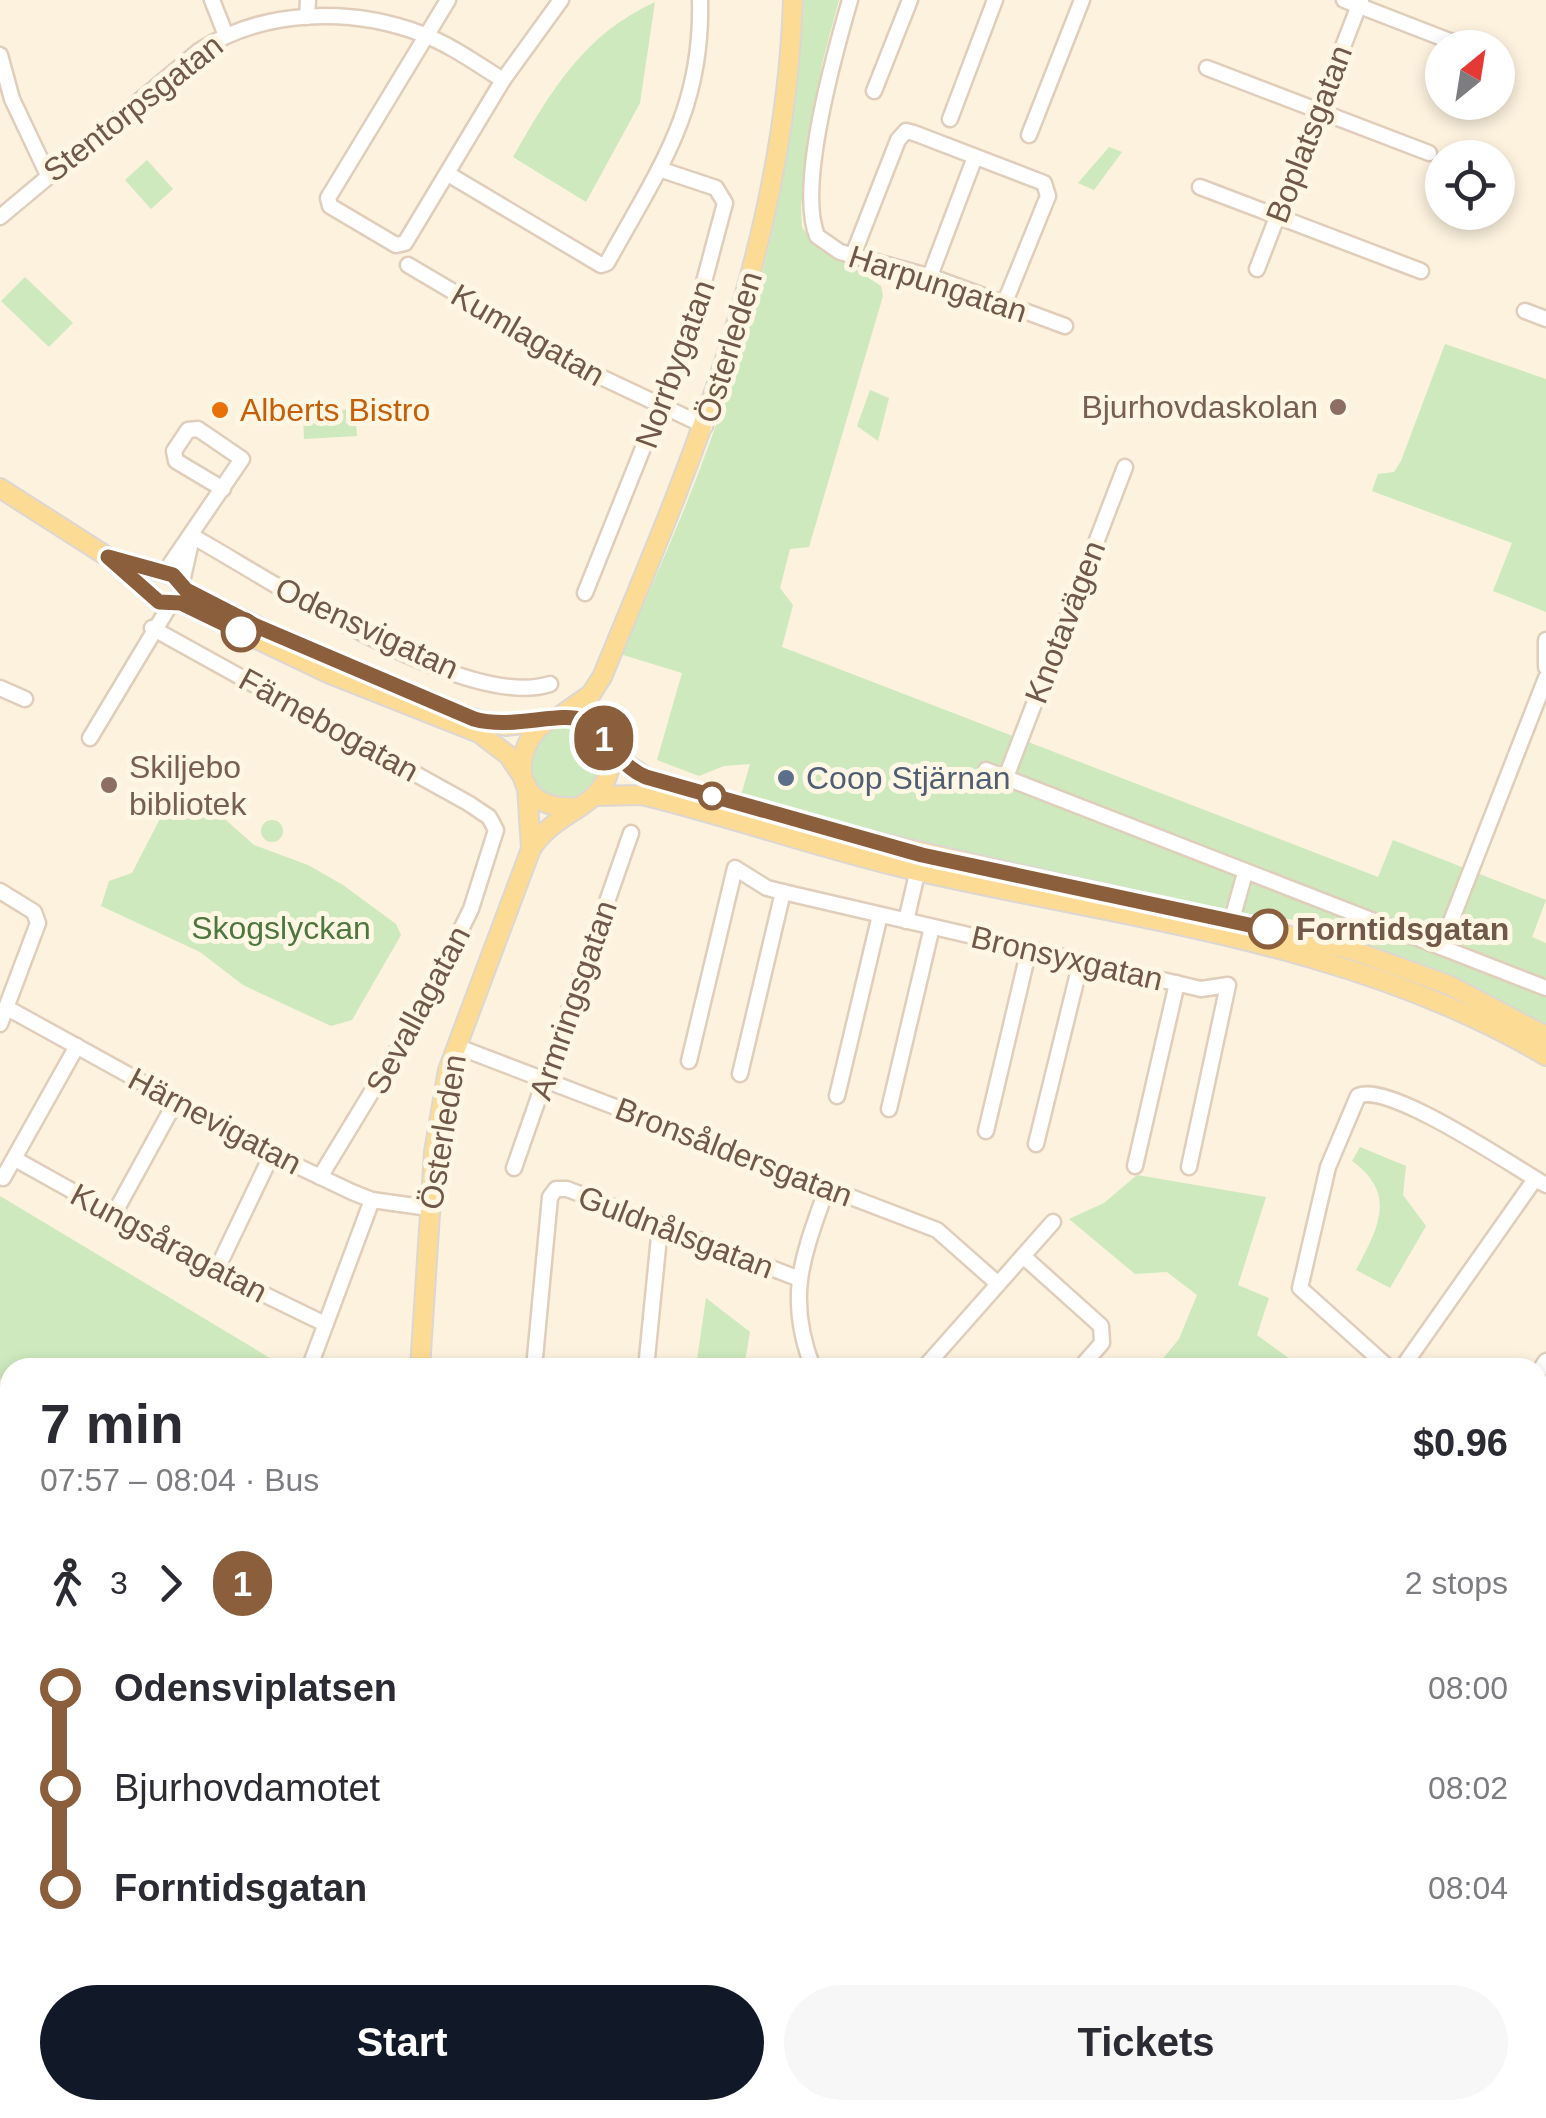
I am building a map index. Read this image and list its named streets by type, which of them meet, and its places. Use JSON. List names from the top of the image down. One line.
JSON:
{"streets":{"main road":["Österleden"],"street":["Stentorpsgatan","Boplatsgatan","Harpungatan","Kumlagatan","Norrbygatan","Knotavägen","Odensvigatan","Färnebogatan","Bronsyxgatan","Armringsgatan","Sevallagatan","Härnevigatan","Bronsåldersgatan","Guldnålsgatan","Kungsåragatan"]},"crossings":[["Kumlagatan","Österleden"],["Kumlagatan","Norrbygatan"],["Österleden","Härnevigatan"],["Österleden","Bronsåldersgatan"],["Färnebogatan","Sevallagatan"],["Armringsgatan","Bronsåldersgatan"],["Sevallagatan","Härnevigatan"]],"parks":["Skogslyckan"],"places":["Bjurhovdaskolan","Alberts Bistro","Coop Stjärnan","Skiljebo bibliotek","Forntidsgatan"],"lines":["bus line 1"],"north":"top right","page":{"on_map":"1","heading":["7 min","07:57 – 08:04 · Bus","$0.96"],"legs":["3","1","2 stops"],"list":[{"name":"Odensviplatsen","value":"08:00"},{"name":"Bjurhovdamotet","value":"08:02"},{"name":"Forntidsgatan","value":"08:04"}],"buttons":["Start","Tickets"]}}
